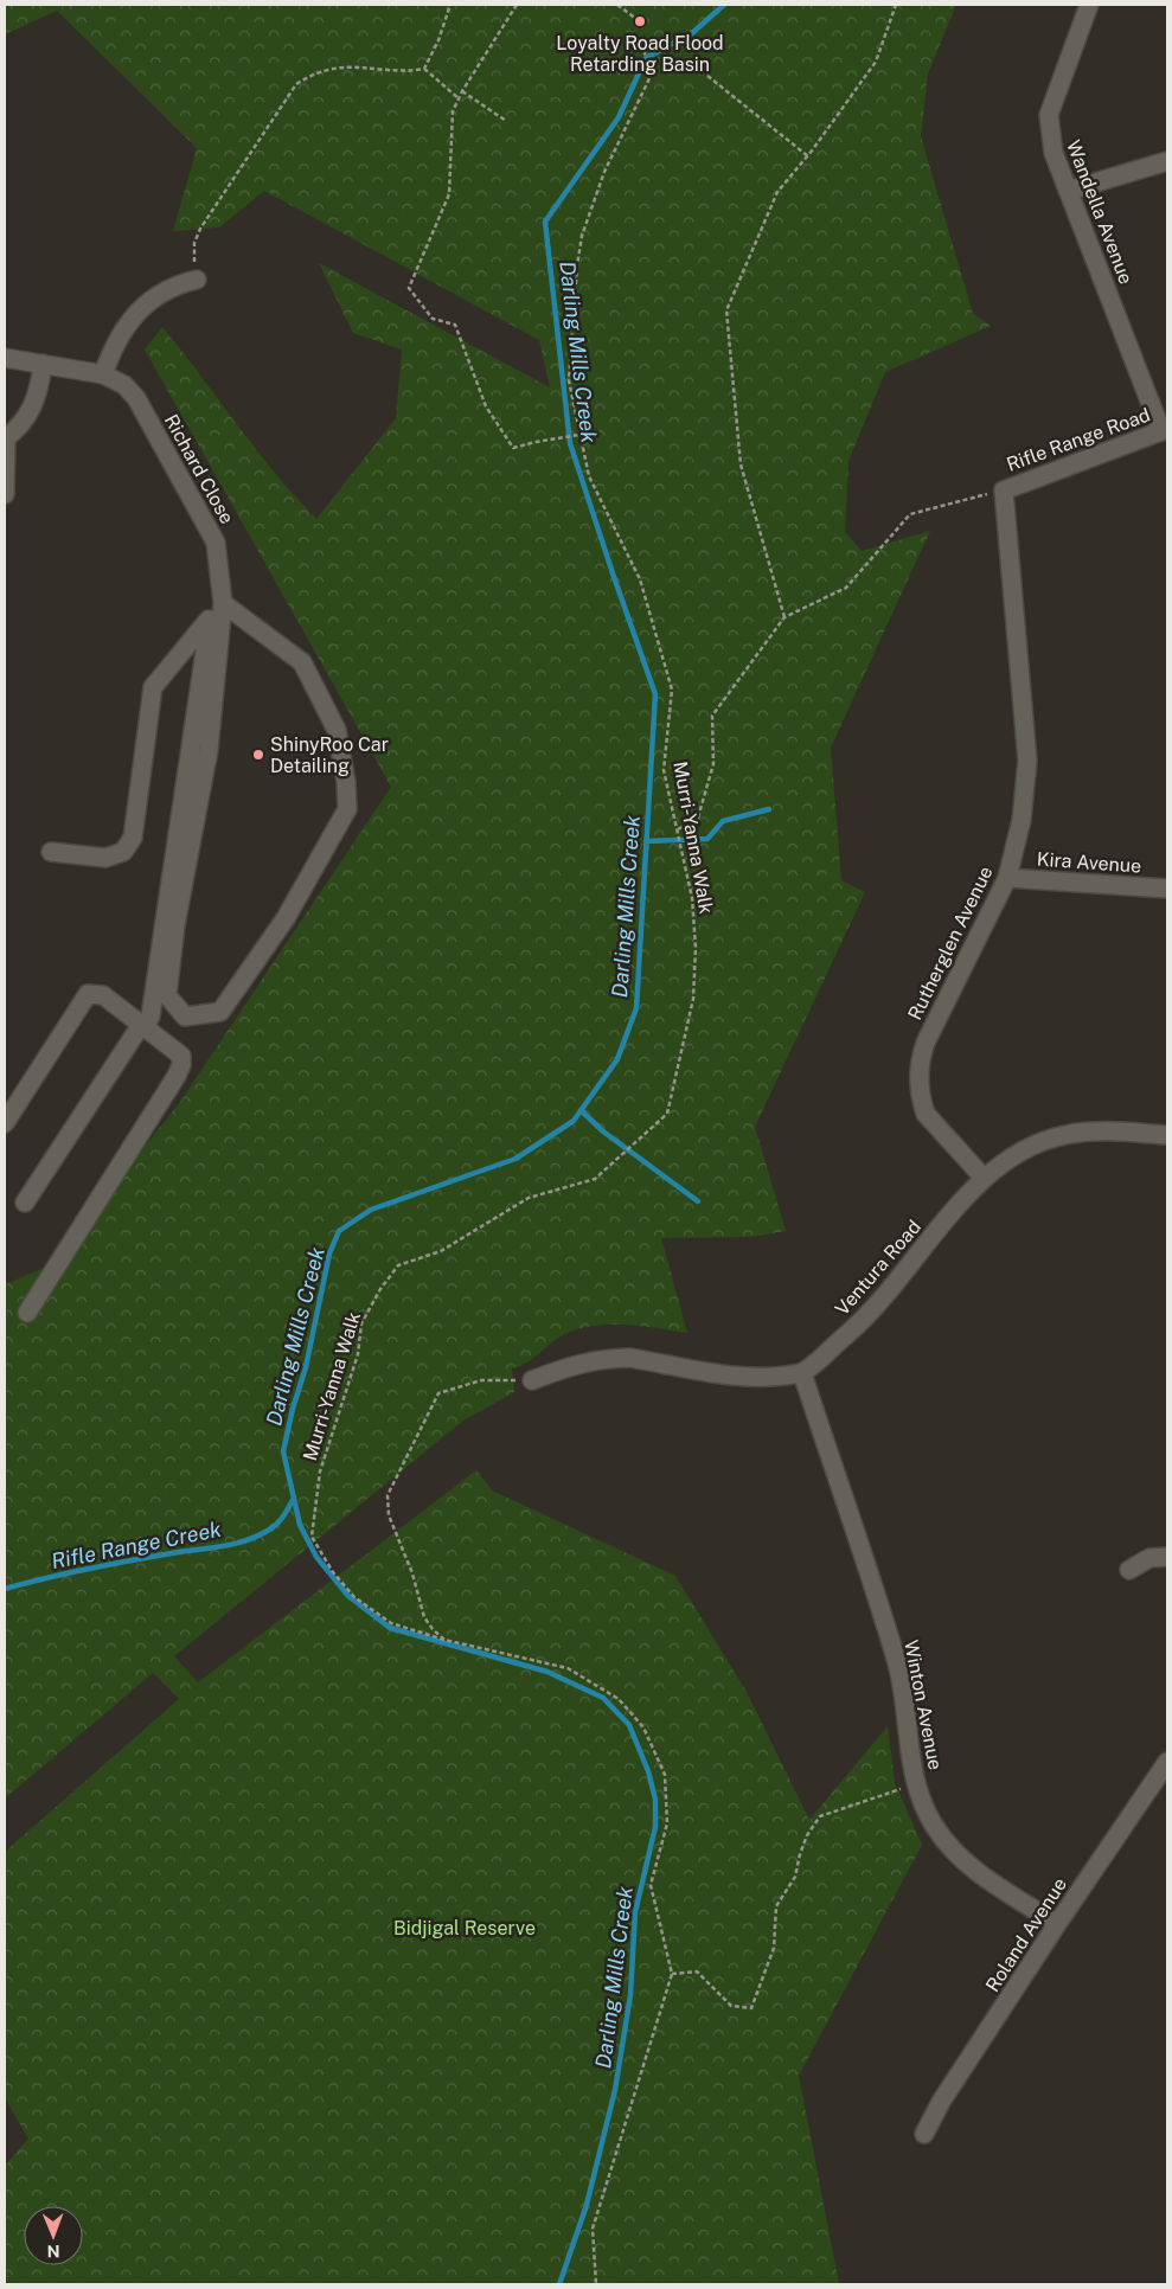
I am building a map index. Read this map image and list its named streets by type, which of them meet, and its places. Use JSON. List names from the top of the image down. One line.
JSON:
{"streets":{"street":["Wandella Avenue","Rifle Range Road","Richard Close","Kira Avenue","Rutherglen Avenue","Ventura Road","Winton Avenue","Roland Avenue"],"path":["Murri-Yanna Walk"]},"crossings":[["Wandella Avenue","Rifle Range Road"],["Rifle Range Road","Rutherglen Avenue"],["Kira Avenue","Rutherglen Avenue"],["Rutherglen Avenue","Ventura Road"],["Ventura Road","Winton Avenue"],["Winton Avenue","Roland Avenue"]],"water":["Darling Mills Creek","Rifle Range Creek"],"parks":["Bidjigal Reserve"],"places":["Loyalty Road Flood Retarding Basin","ShinyRoo Car Detailing"],"north":"bottom"}
